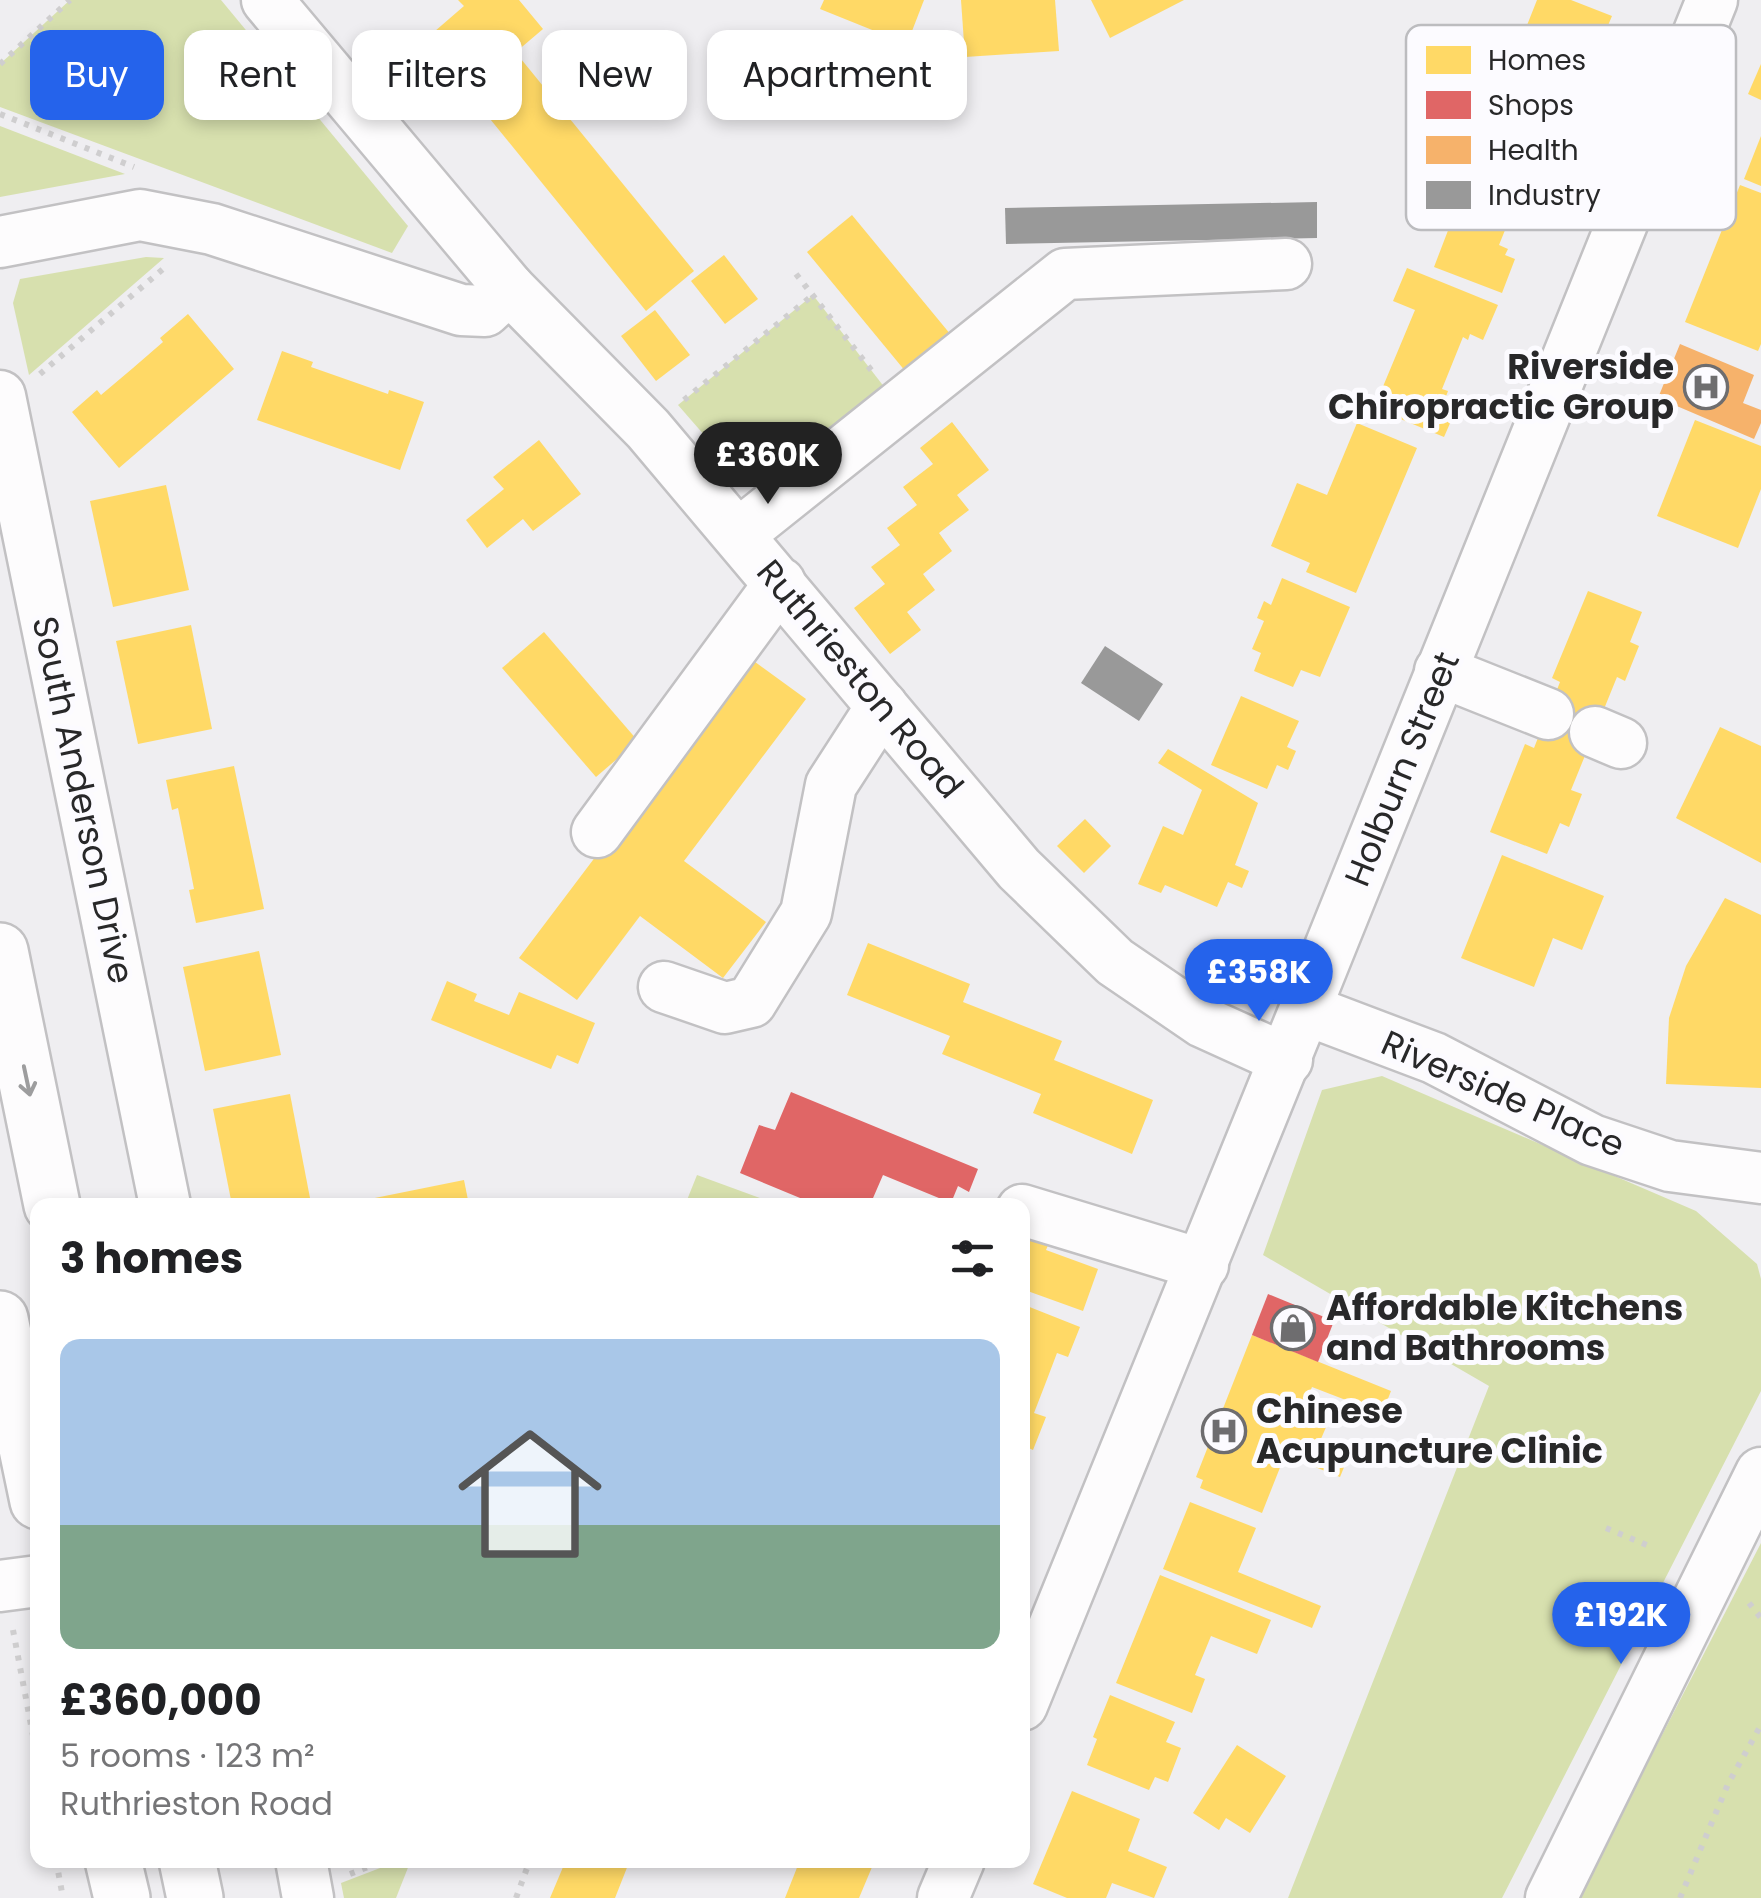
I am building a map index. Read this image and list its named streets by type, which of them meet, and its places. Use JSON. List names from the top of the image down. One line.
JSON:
{"streets":{"street":["Ruthrieston Road","Holburn Street","South Anderson Drive","Riverside Place"]},"crossings":[["Ruthrieston Road","Holburn Street"],["Holburn Street","Riverside Place"]],"places":{"hospital":["Riverside Chiropractic Group","Chinese Acupuncture Clinic"],"shop":["Affordable Kitchens and Bathrooms"]},"legend":["Homes","Shops","Health","Industry"],"page":{"chip":["Buy","Rent","Filters","New","Apartment"],"price":["£360K","£358K","£192K"],"heading":"3 homes","list":[{"name":"£360,000","note":"5 rooms · 123 m² · Ruthrieston Road"}]}}
